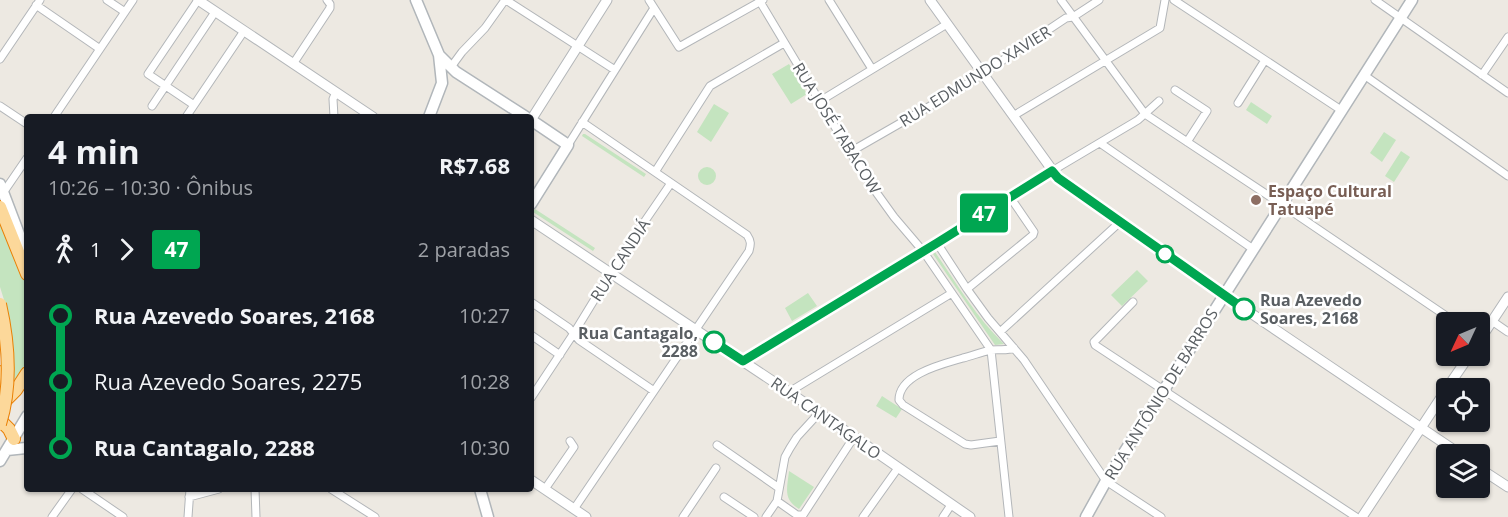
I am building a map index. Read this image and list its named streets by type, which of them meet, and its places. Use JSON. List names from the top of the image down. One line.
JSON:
{"streets":{"main road":["RUA ANTÔNIO DE BARROS"],"street":["RUA EDMUNDO XAVIER","RUA JOSÉ TABACOW","RUA CANDIÁ","RUA CANTAGALO"]},"crossings":[["RUA EDMUNDO XAVIER","RUA JOSÉ TABACOW"],["RUA CANDIÁ","RUA CANTAGALO"]],"places":["Espaço Cultural Tatuapé","Rua Azevedo Soares, 2168","Rua Cantagalo, 2288"],"lines":["bus line 47"],"north":"bottom left","page":{"on_map":"47","heading":["4 min","10:26 – 10:30 · Ônibus","R$7.68"],"legs":["1","47","2 paradas"],"list":[{"name":"Rua Azevedo Soares, 2168","value":"10:27"},{"name":"Rua Azevedo Soares, 2275","value":"10:28"},{"name":"Rua Cantagalo, 2288","value":"10:30"}]}}
